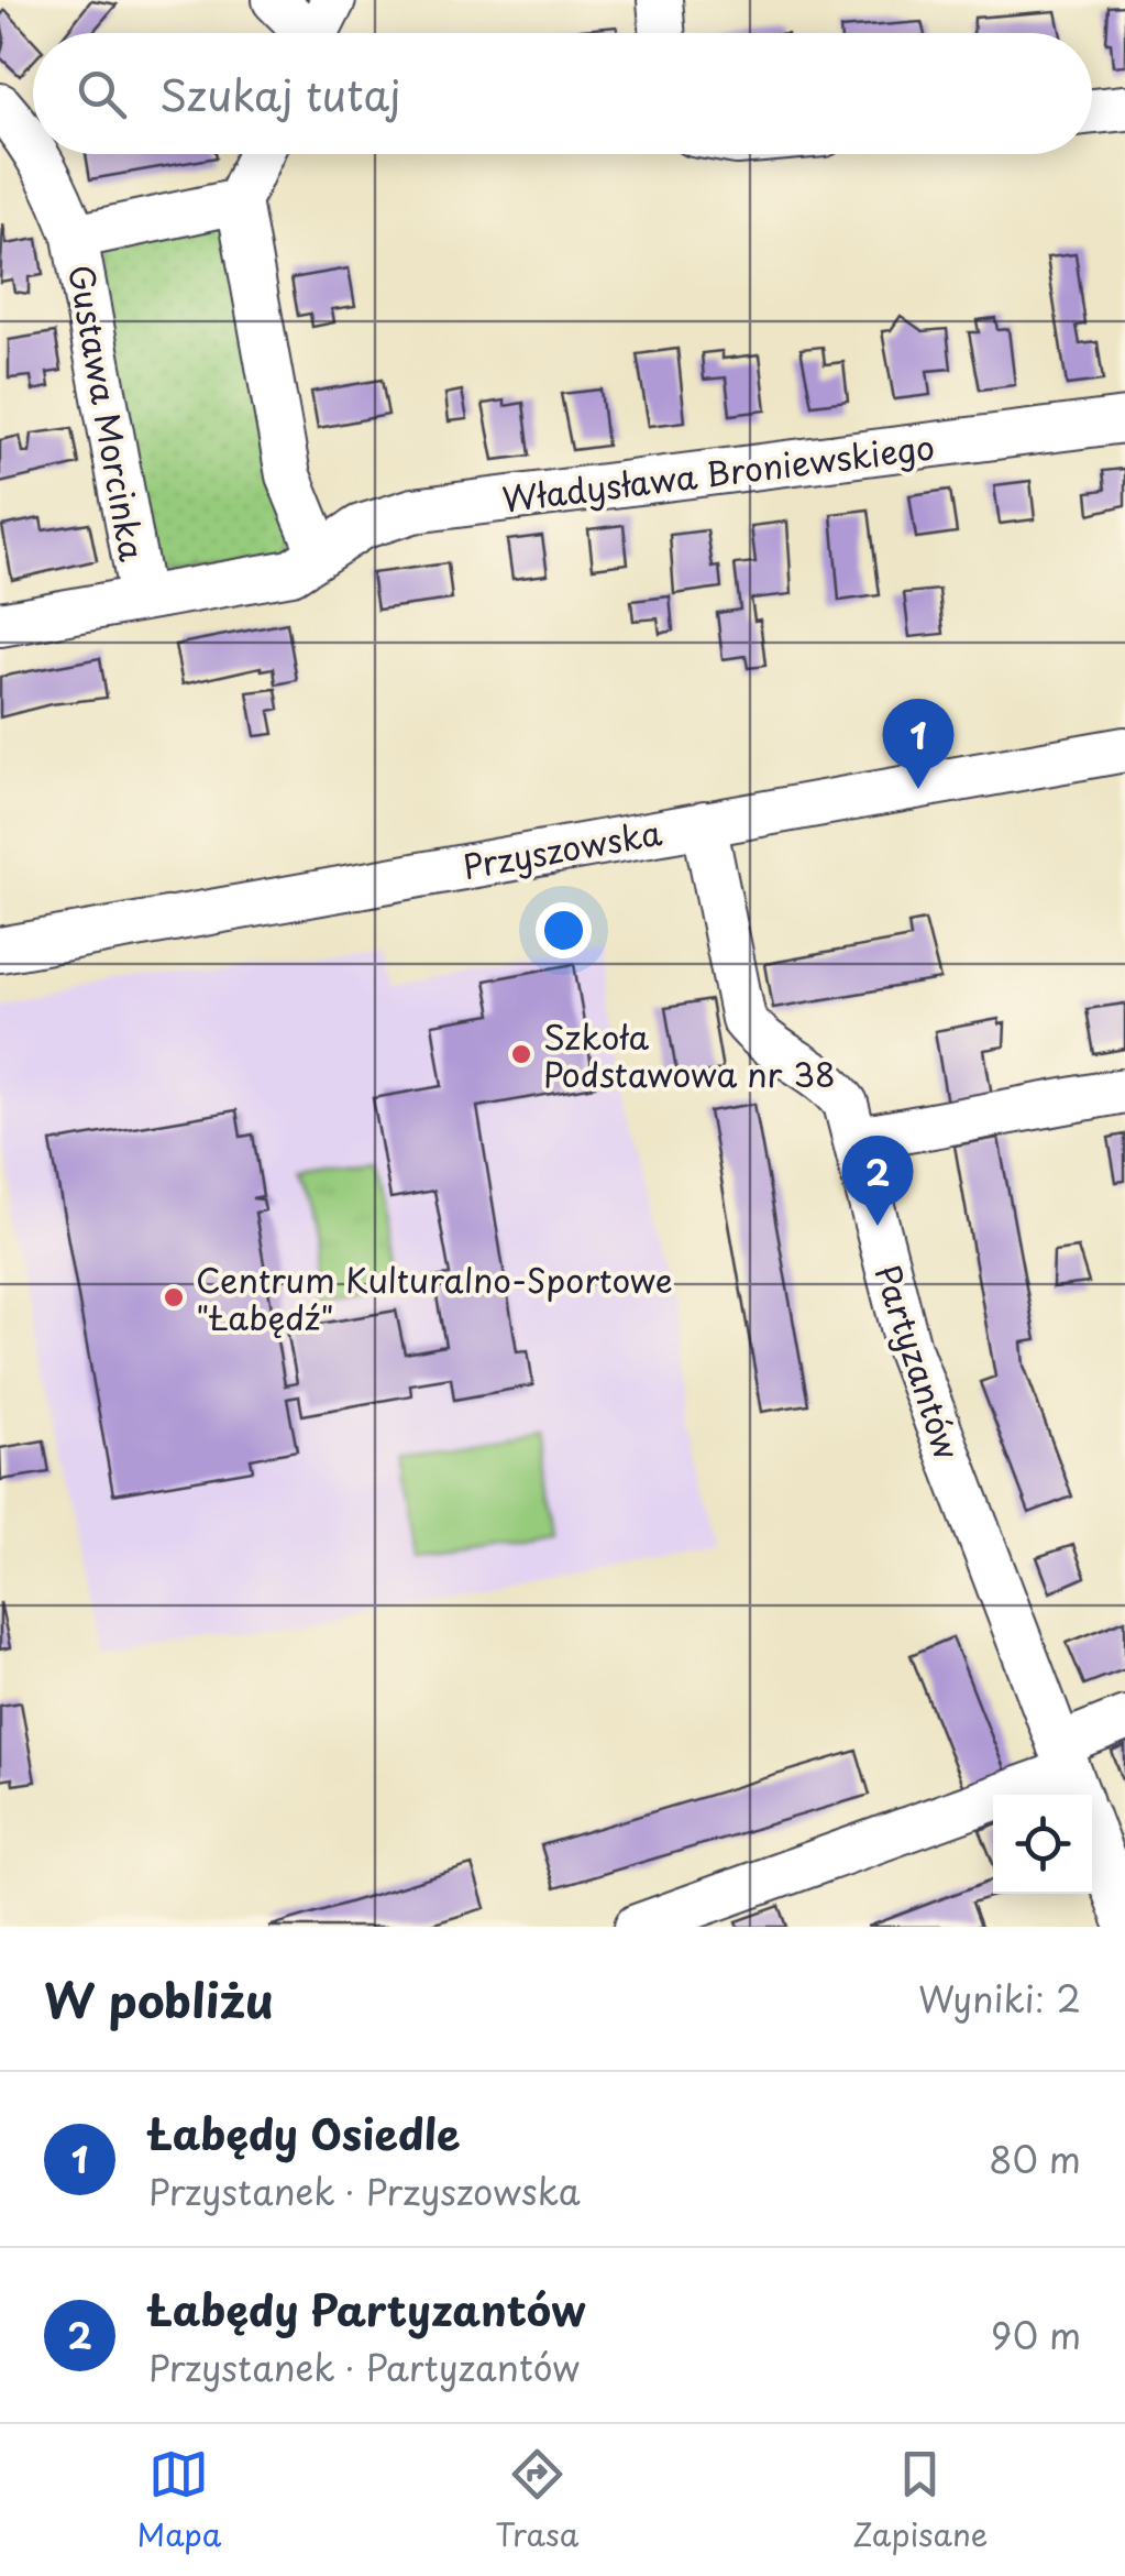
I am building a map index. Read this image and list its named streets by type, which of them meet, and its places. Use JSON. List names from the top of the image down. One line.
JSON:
{"streets":{"street":["Gustawa Morcinka","Władysława Broniewskiego","Przyszowska","Partyzantów"]},"crossings":[["Gustawa Morcinka","Władysława Broniewskiego"],["Przyszowska","Partyzantów"]],"places":["Szkoła Podstawowa nr 38","Centrum Kulturalno-Sportowe \"Łabędź\""],"page":{"search":"Szukaj tutaj","pins":["1","2"],"heading":["W pobliżu","Wyniki: 2"],"list":[{"mark":"1","name":"Łabędy Osiedle","note":"Przystanek · Przyszowska","value":"80 m"},{"mark":"2","name":"Łabędy Partyzantów","note":"Przystanek · Partyzantów","value":"90 m"}],"nav":["Mapa","Trasa","Zapisane"]}}
